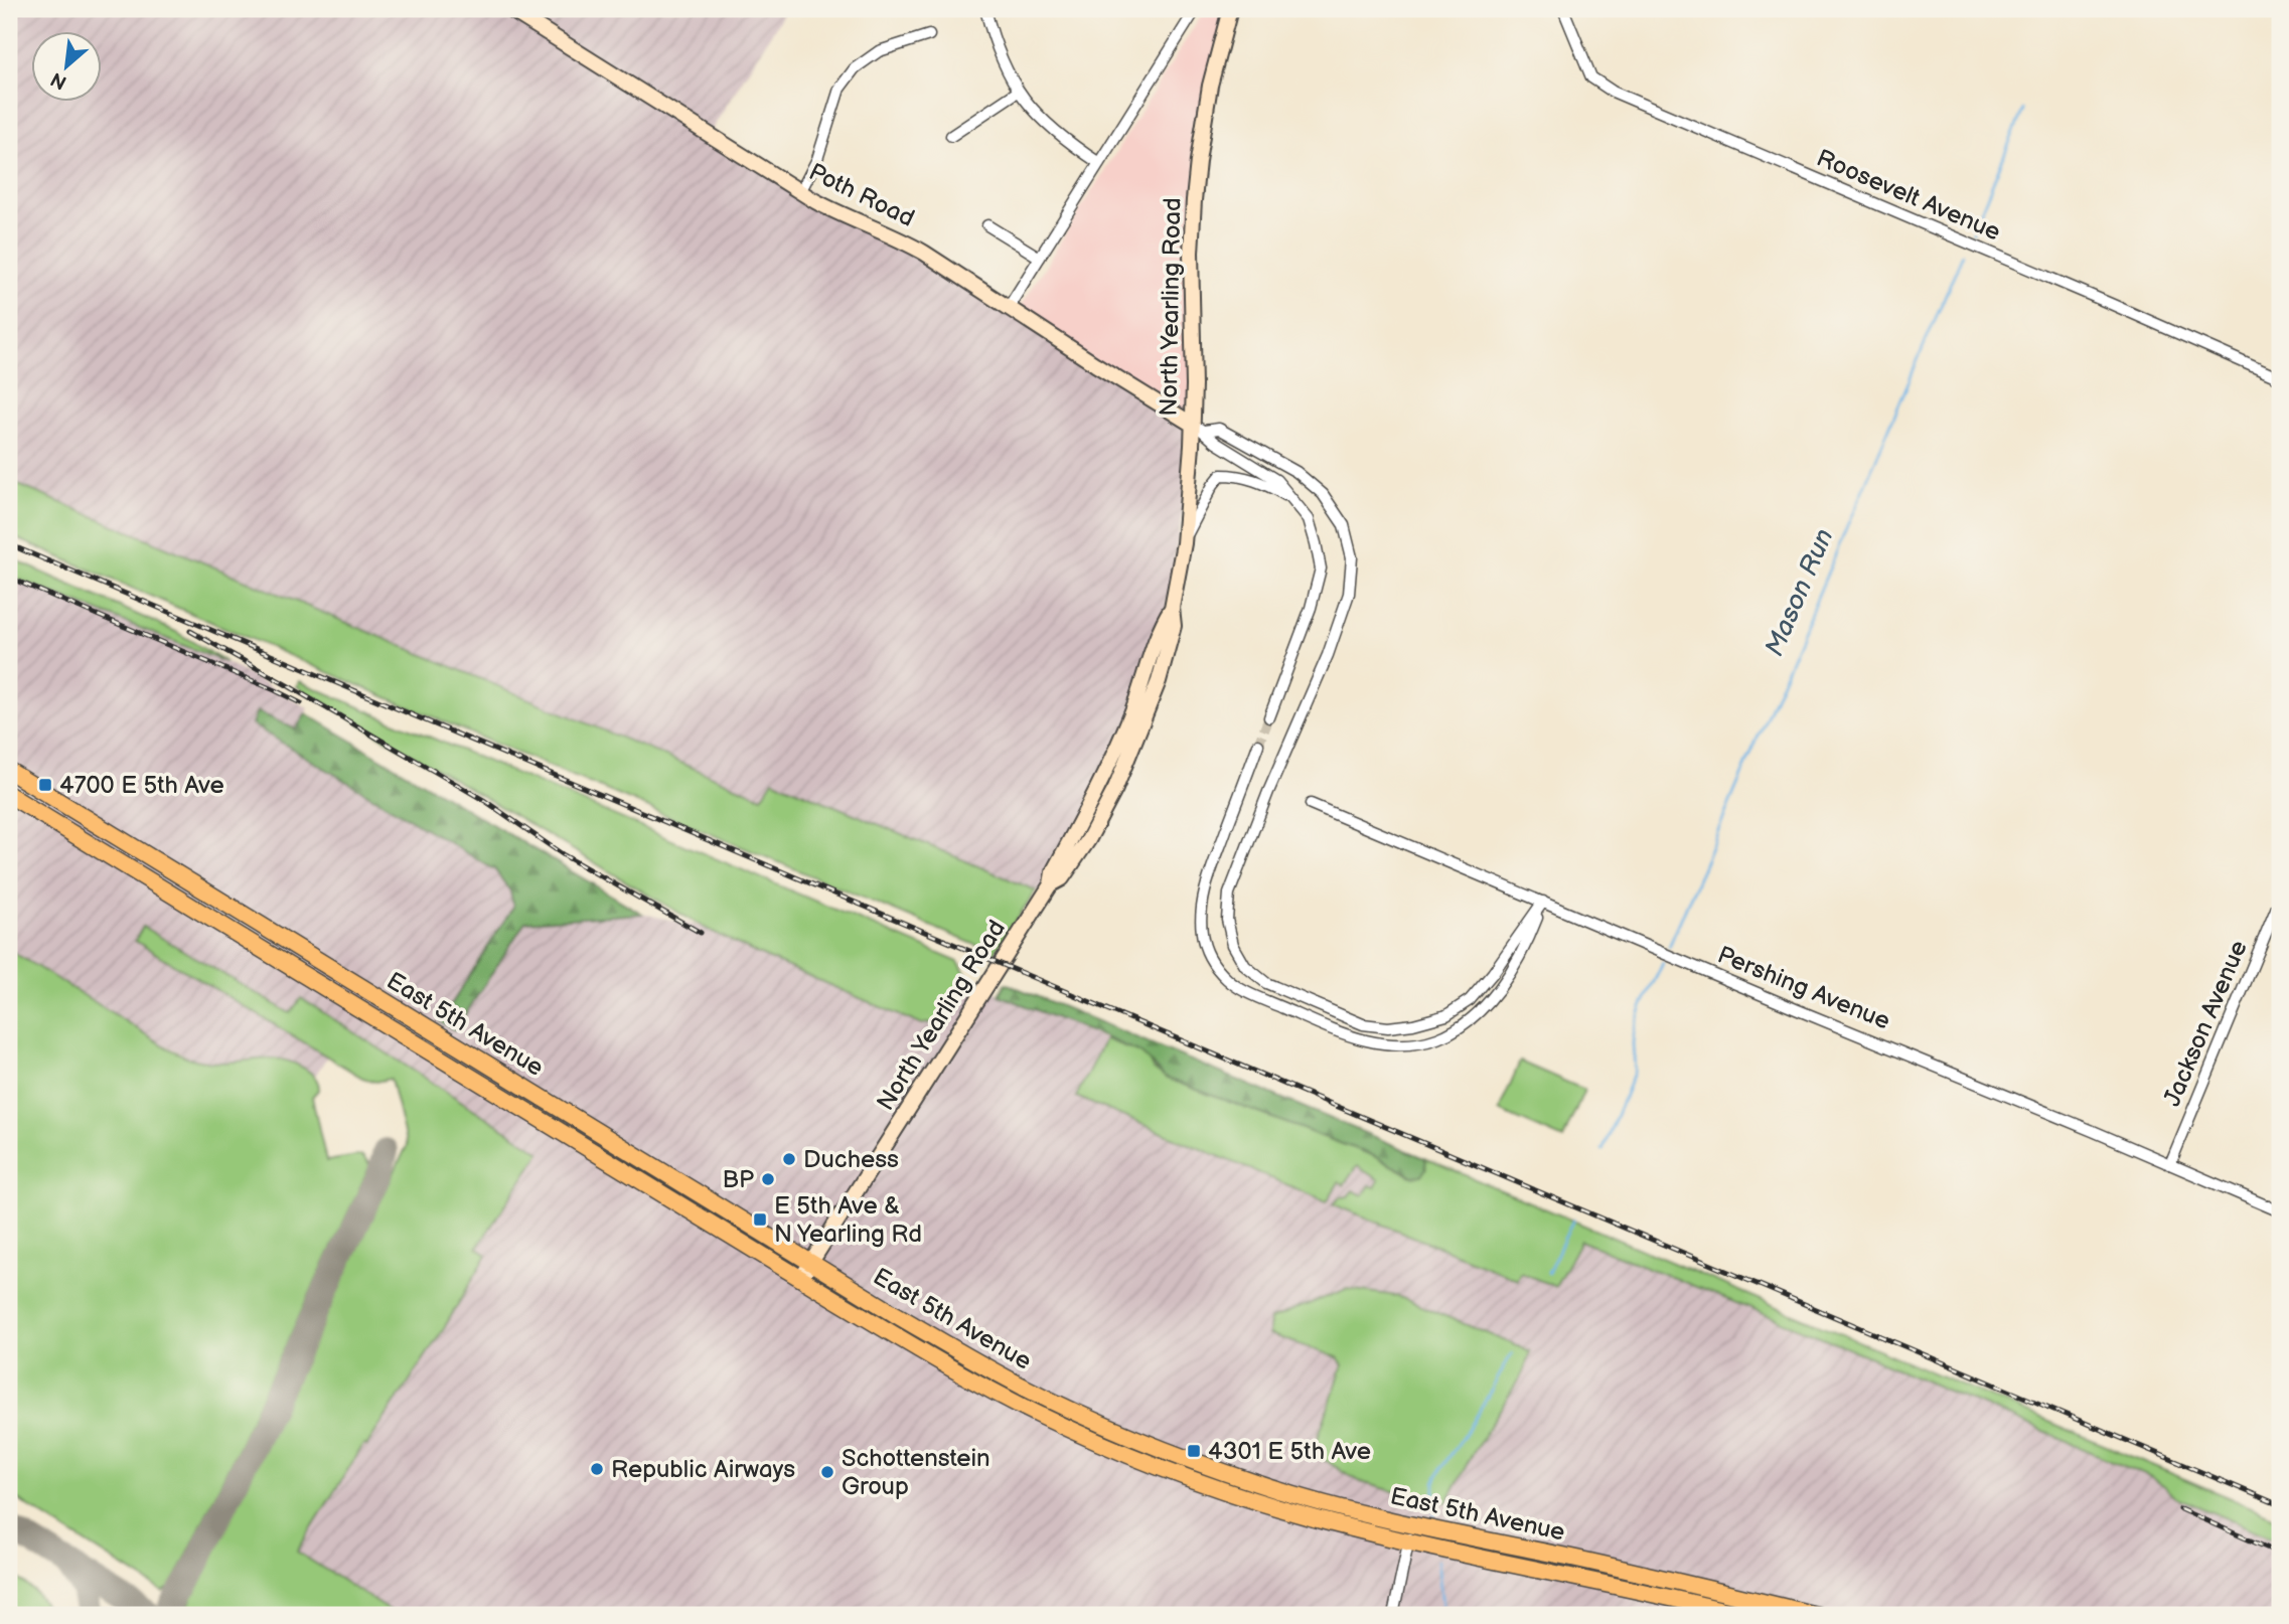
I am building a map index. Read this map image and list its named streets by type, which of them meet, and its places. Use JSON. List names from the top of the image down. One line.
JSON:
{"streets":{"main road":["Poth Road","North Yearling Road","East 5th Avenue"],"street":["Roosevelt Avenue","Pershing Avenue","Jackson Avenue"]},"crossings":[["Poth Road","North Yearling Road"],["North Yearling Road","East 5th Avenue"],["Pershing Avenue","Jackson Avenue"]],"water":["Mason Run"],"places":{"transit":["4700 E 5th Ave","E 5th Ave & N Yearling Rd","4301 E 5th Ave"],"other":["Duchess","BP","Republic Airways","Schottenstein Group"]},"north":"bottom left"}
